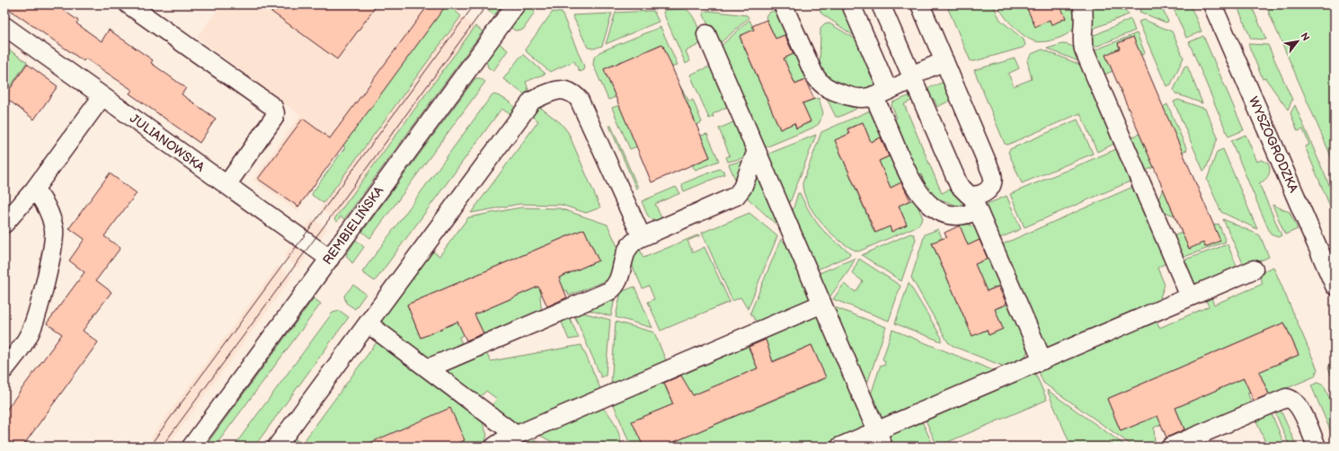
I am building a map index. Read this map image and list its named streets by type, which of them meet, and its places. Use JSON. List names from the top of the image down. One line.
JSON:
{"streets":{"street":["JULIANOWSKA","WYSZOGRODZKA","REMBIELIŃSKA"]},"crossings":[["JULIANOWSKA","REMBIELIŃSKA"]],"north":"top right"}
